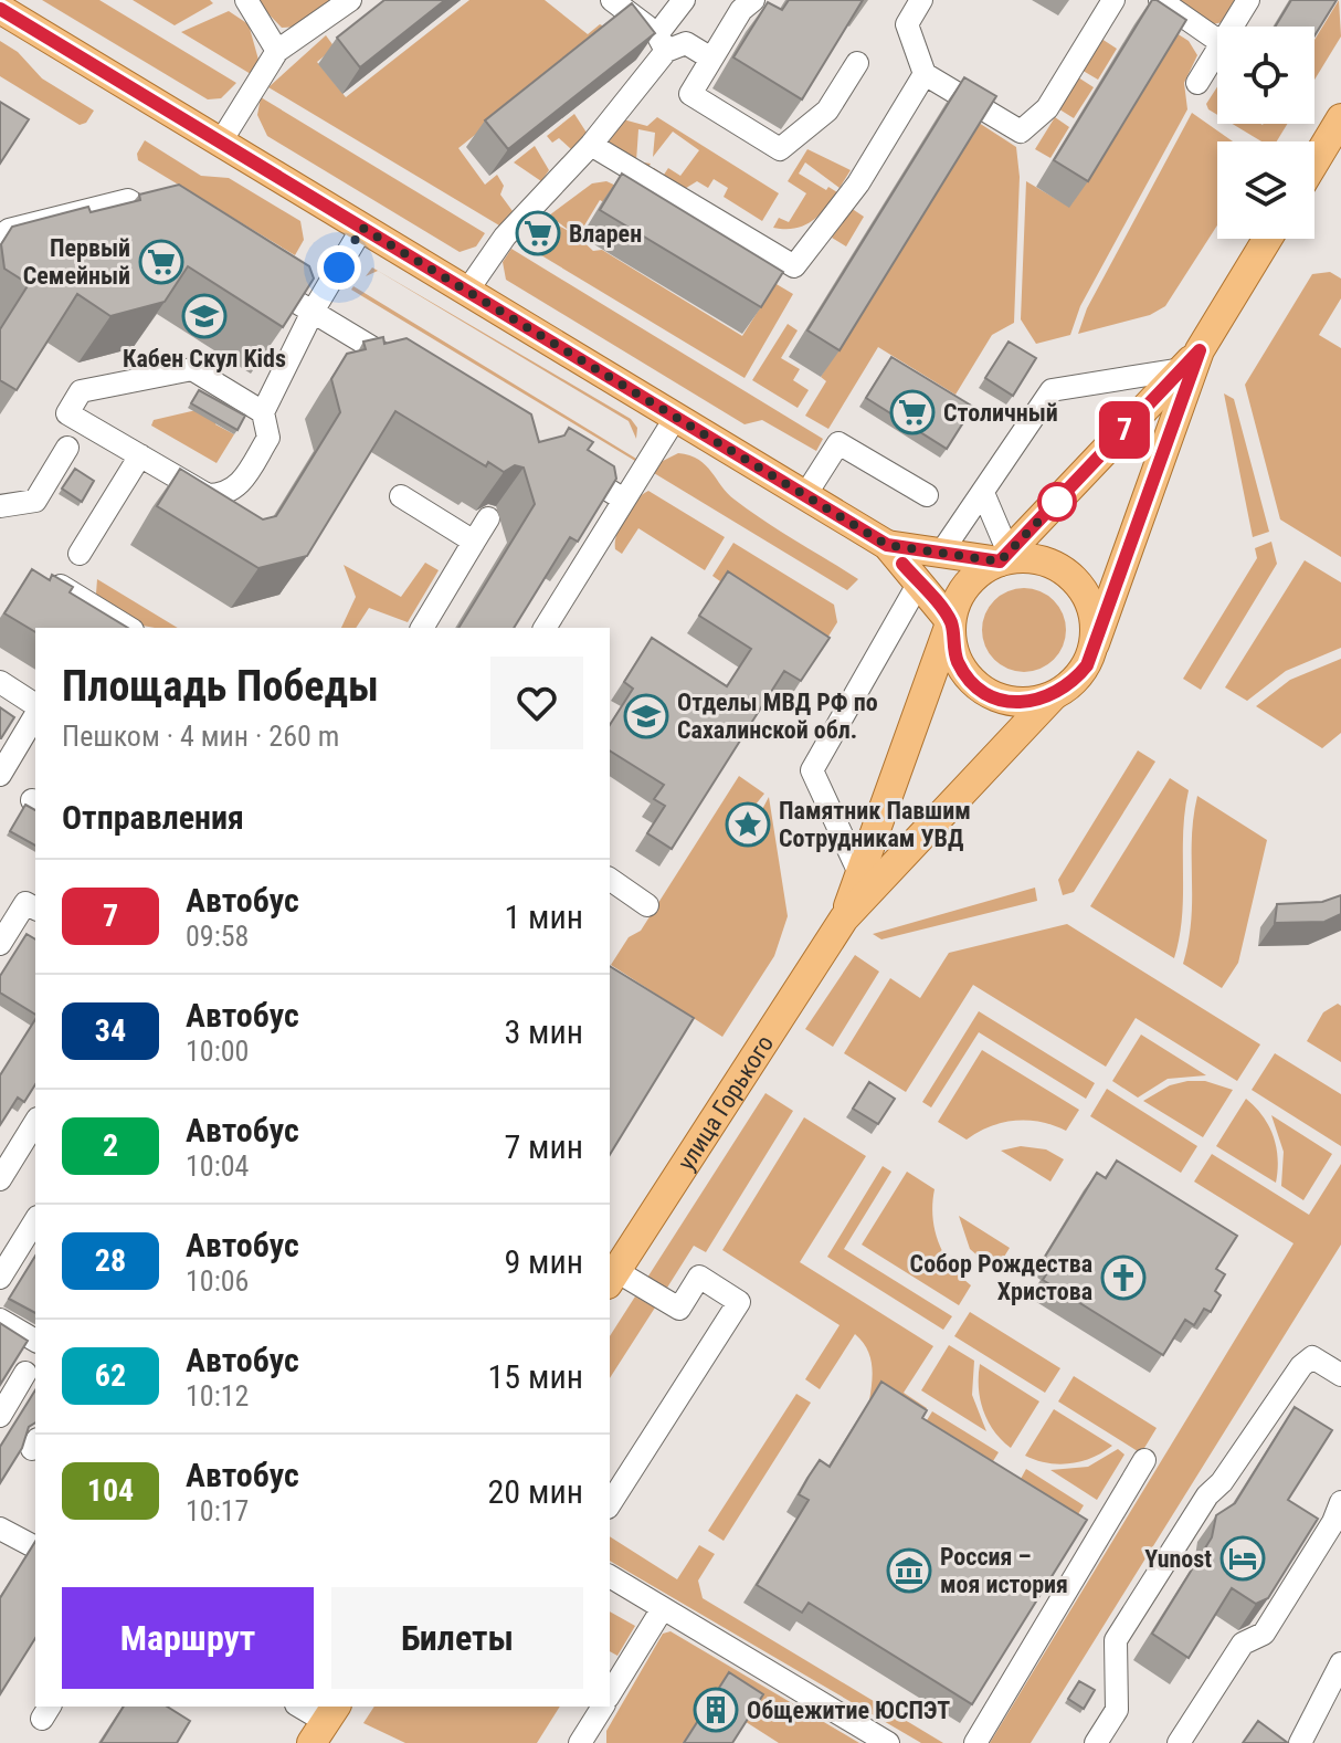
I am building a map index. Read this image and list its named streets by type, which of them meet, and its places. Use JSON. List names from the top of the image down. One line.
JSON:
{"streets":{"main road":["улица Горького"]},"places":{"supermarket":["Вларен","Первый Семейный","Столичный"],"school or university":["Кабен Скул Kids","Отделы МВД РФ по Сахалинской обл."],"place":["Памятник Павшим Сотрудникам УВД"],"church":["Собор Рождества Христова"],"hotel":["Yunost"],"museum":["Россия – моя история"],"building":["Общежитие ЮСПЭТ"]},"lines":["bus line 7"],"page":{"on_map":"7","heading":[["Площадь Победы","Пешком · 4 мин · 260 m"],"Отправления"],"list":[{"mark":"7","name":"Автобус","note":"09:58","value":"1 мин"},{"mark":"34","name":"Автобус","note":"10:00","value":"3 мин"},{"mark":"2","name":"Автобус","note":"10:04","value":"7 мин"},{"mark":"28","name":"Автобус","note":"10:06","value":"9 мин"},{"mark":"62","name":"Автобус","note":"10:12","value":"15 мин"},{"mark":"104","name":"Автобус","note":"10:17","value":"20 мин"}],"buttons":["Маршрут","Билеты"]}}
